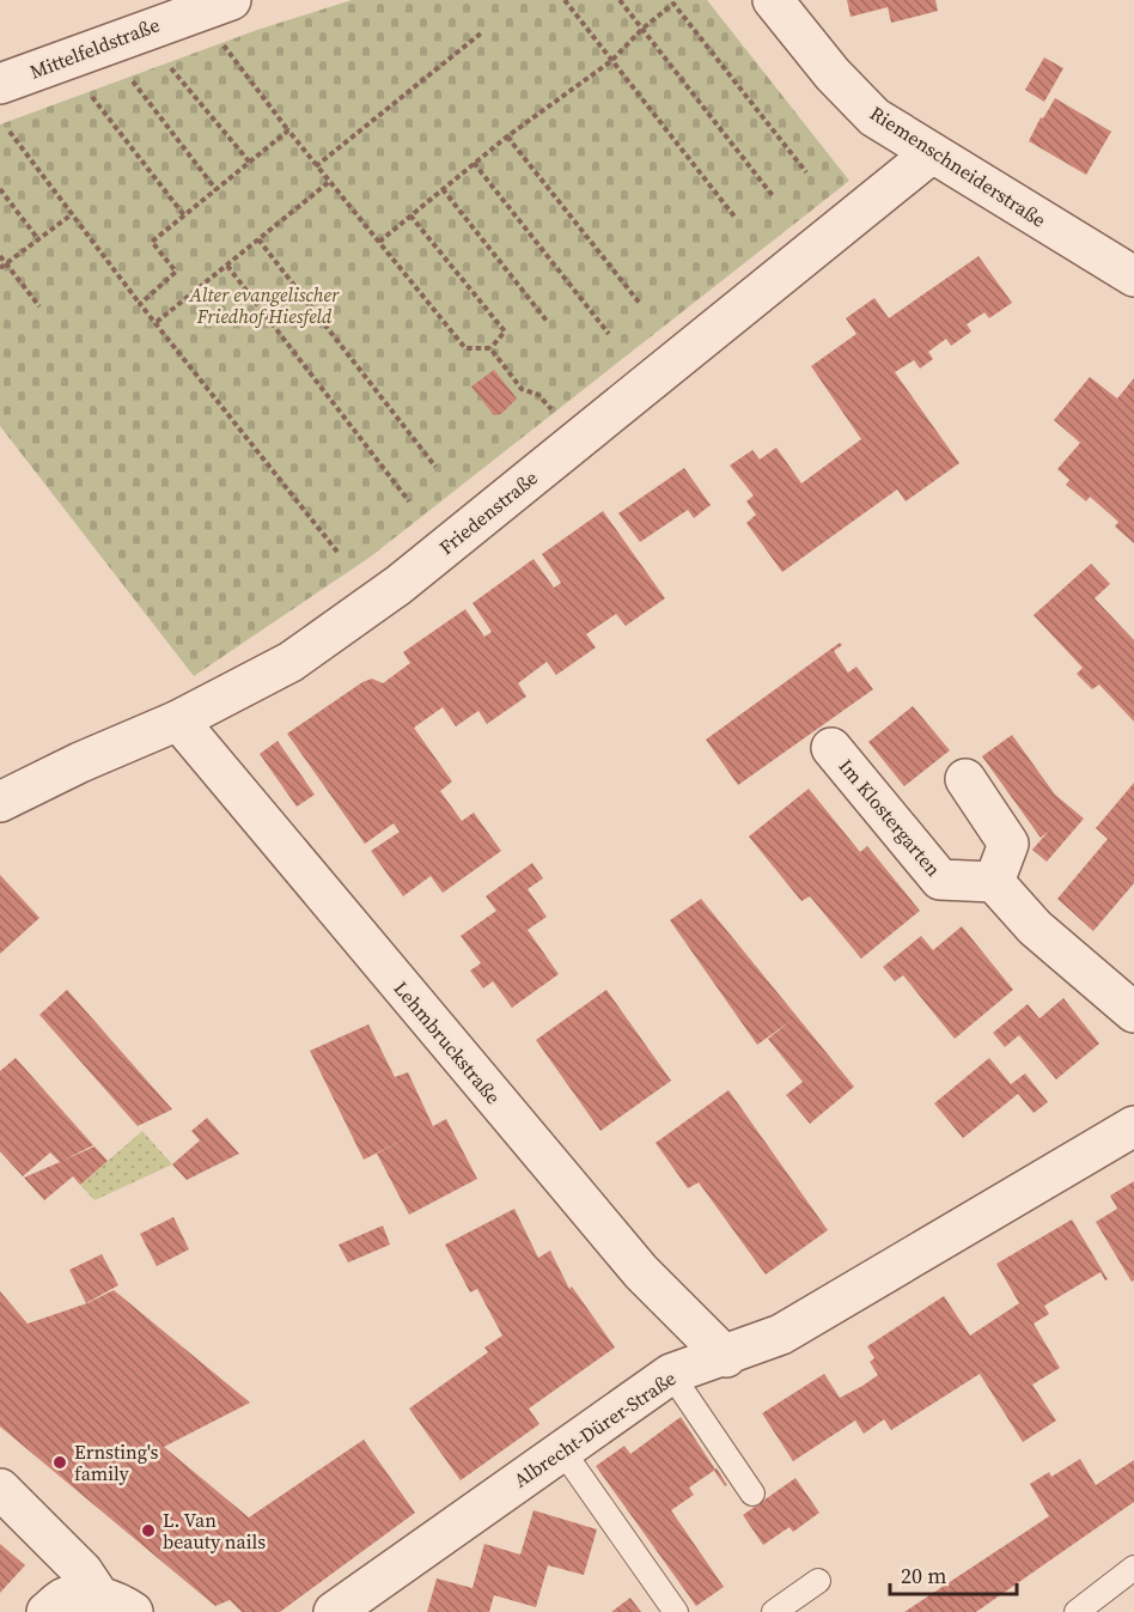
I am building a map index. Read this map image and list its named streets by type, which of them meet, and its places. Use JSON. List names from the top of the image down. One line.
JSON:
{"streets":{"street":["Mittelfeldstraße","Riemenschneiderstraße","Friedenstraße","Im Klostergarten","Lehmbruckstraße","Albrecht-Dürer-Straße"]},"crossings":[["Riemenschneiderstraße","Friedenstraße"],["Friedenstraße","Lehmbruckstraße"],["Lehmbruckstraße","Albrecht-Dürer-Straße"]],"parks":["Alter evangelischer Friedhof Hiesfeld"],"places":["Ernsting's family","L. Van beauty nails"],"scale_bar":"20 m"}
